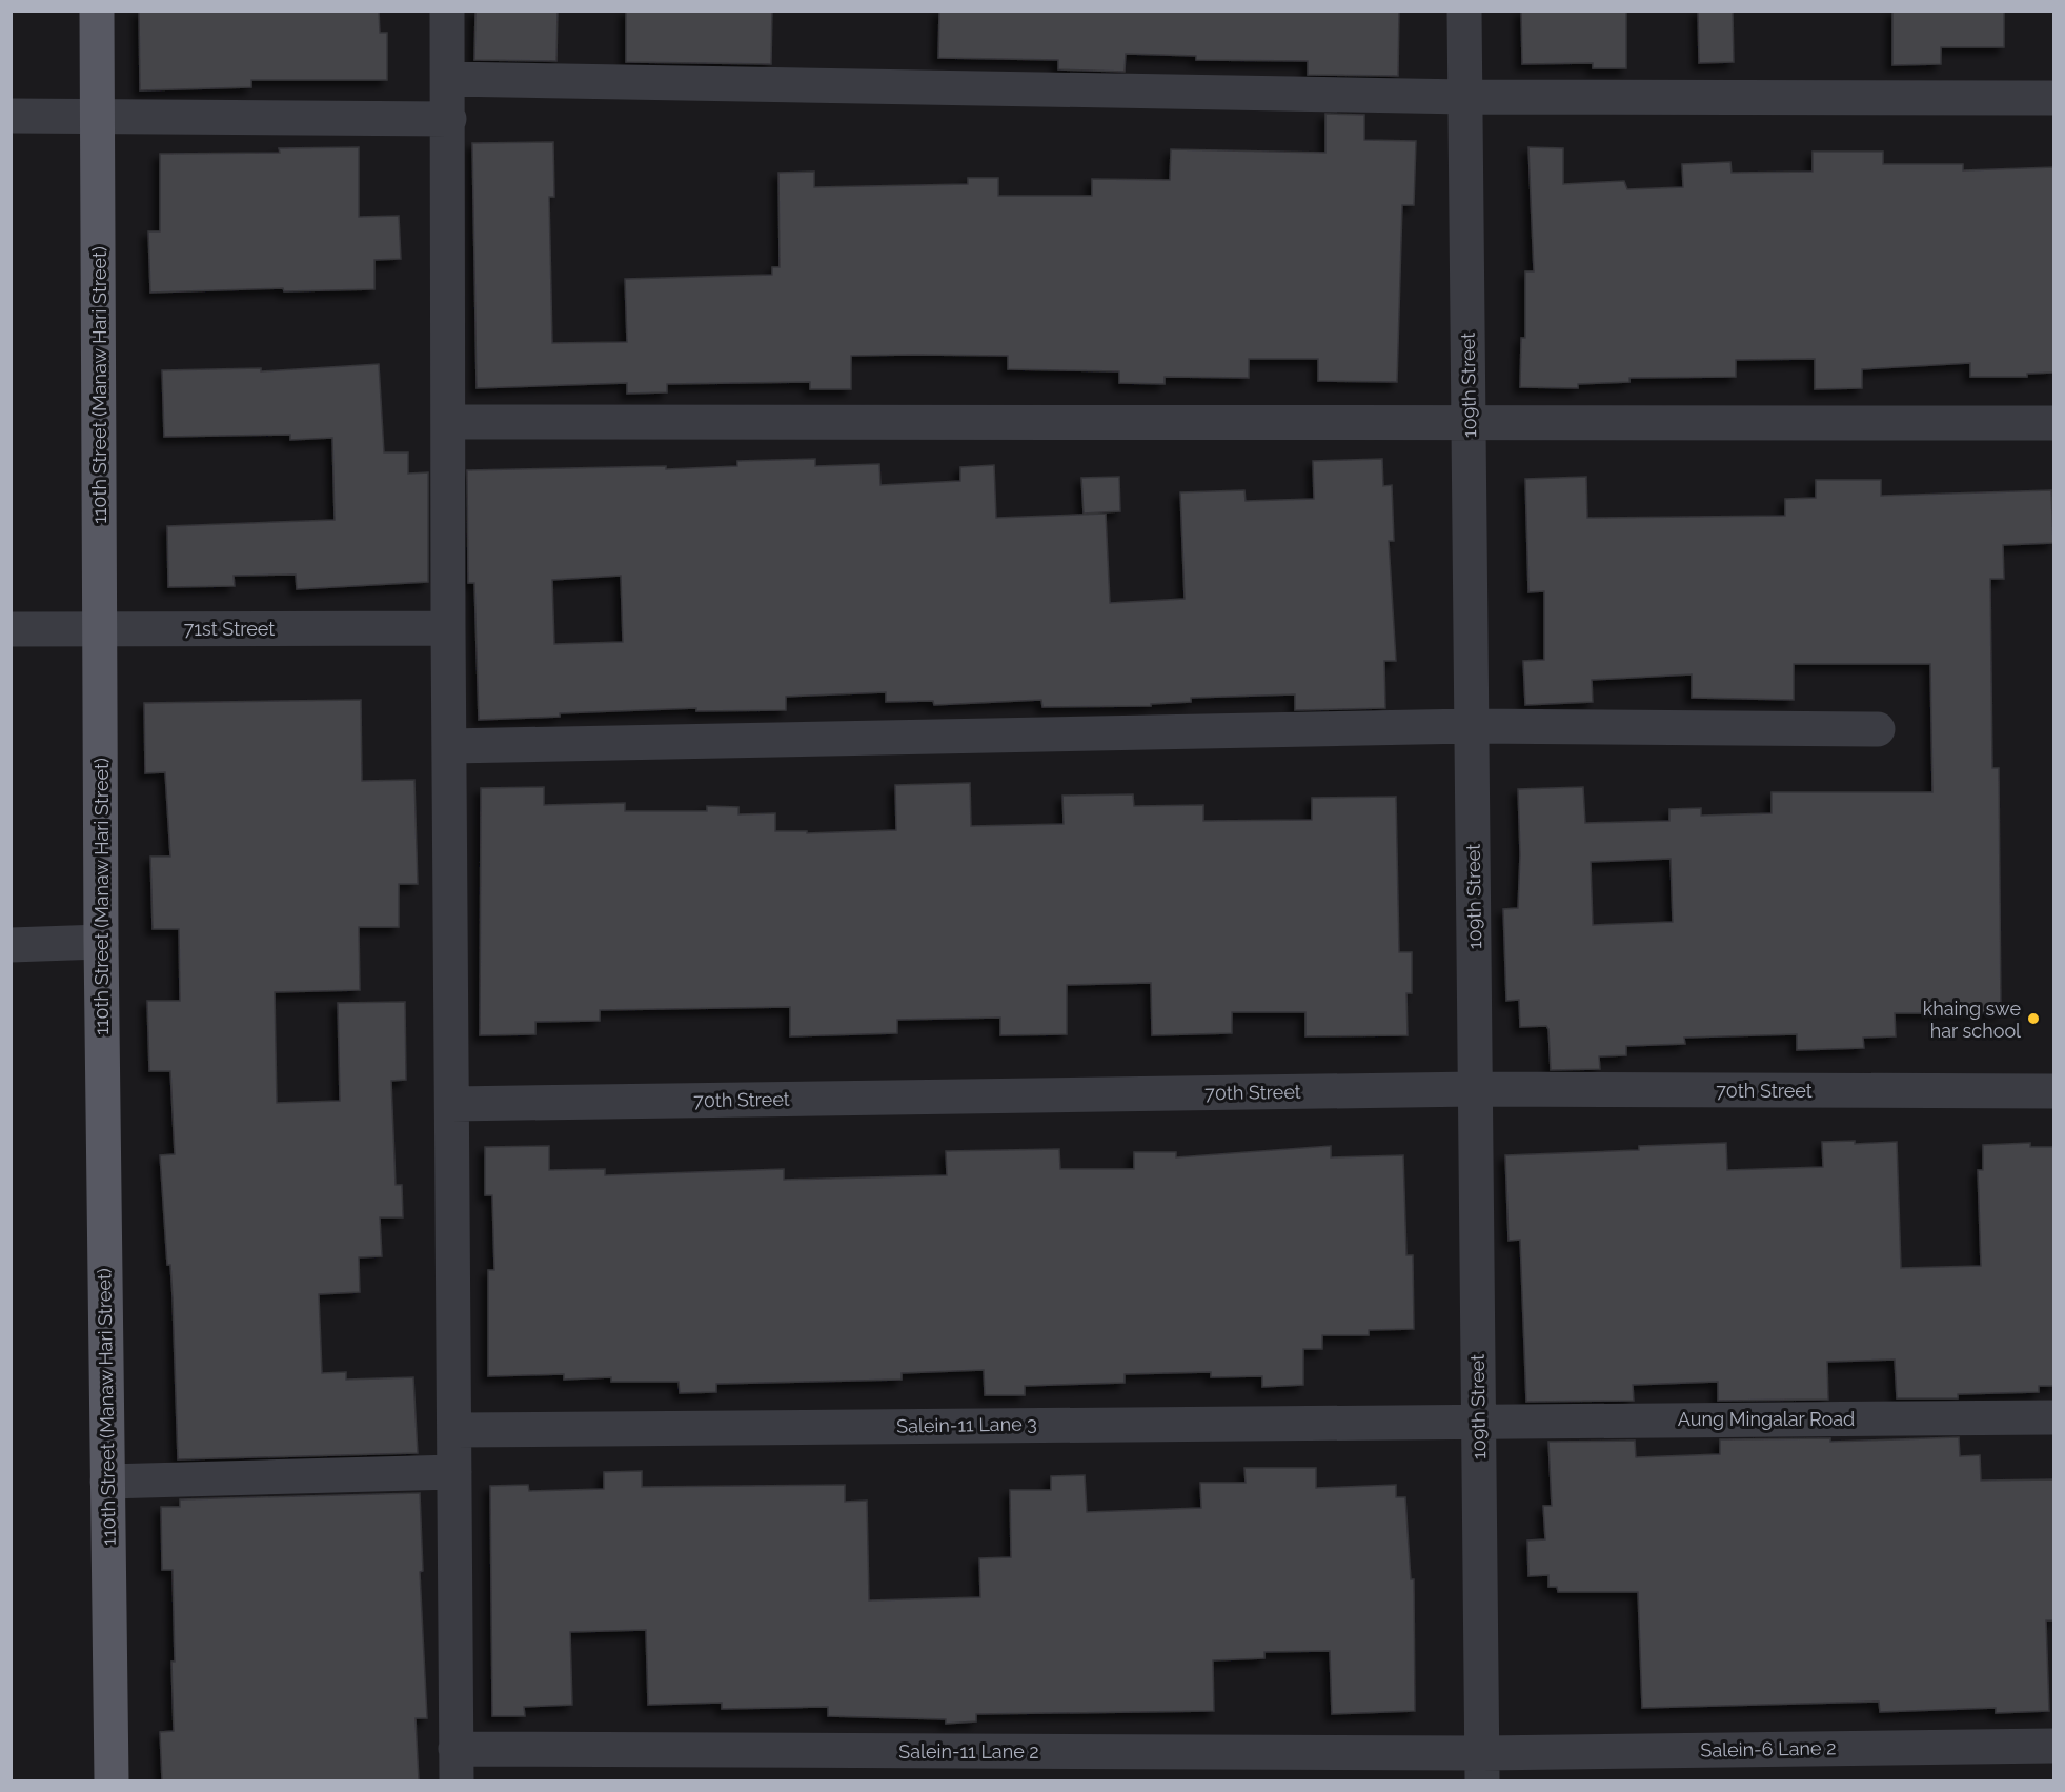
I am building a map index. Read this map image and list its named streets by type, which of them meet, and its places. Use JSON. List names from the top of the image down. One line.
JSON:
{"streets":{"main road":["110th Street (Manaw Hari Street)"],"street":["109th Street","71st Street","70th Street","Aung Mingalar Road","Salein-11 Lane 3","Salein-6 Lane 2","Salein-11 Lane 2"]},"crossings":[["110th Street (Manaw Hari Street)","71st Street"],["109th Street","70th Street"],["109th Street","Aung Mingalar Road"],["109th Street","Salein-11 Lane 3"],["109th Street","Salein-6 Lane 2"],["109th Street","Salein-11 Lane 2"],["Aung Mingalar Road","Salein-11 Lane 3"],["Salein-6 Lane 2","Salein-11 Lane 2"]],"places":["khaing swe har school"]}
